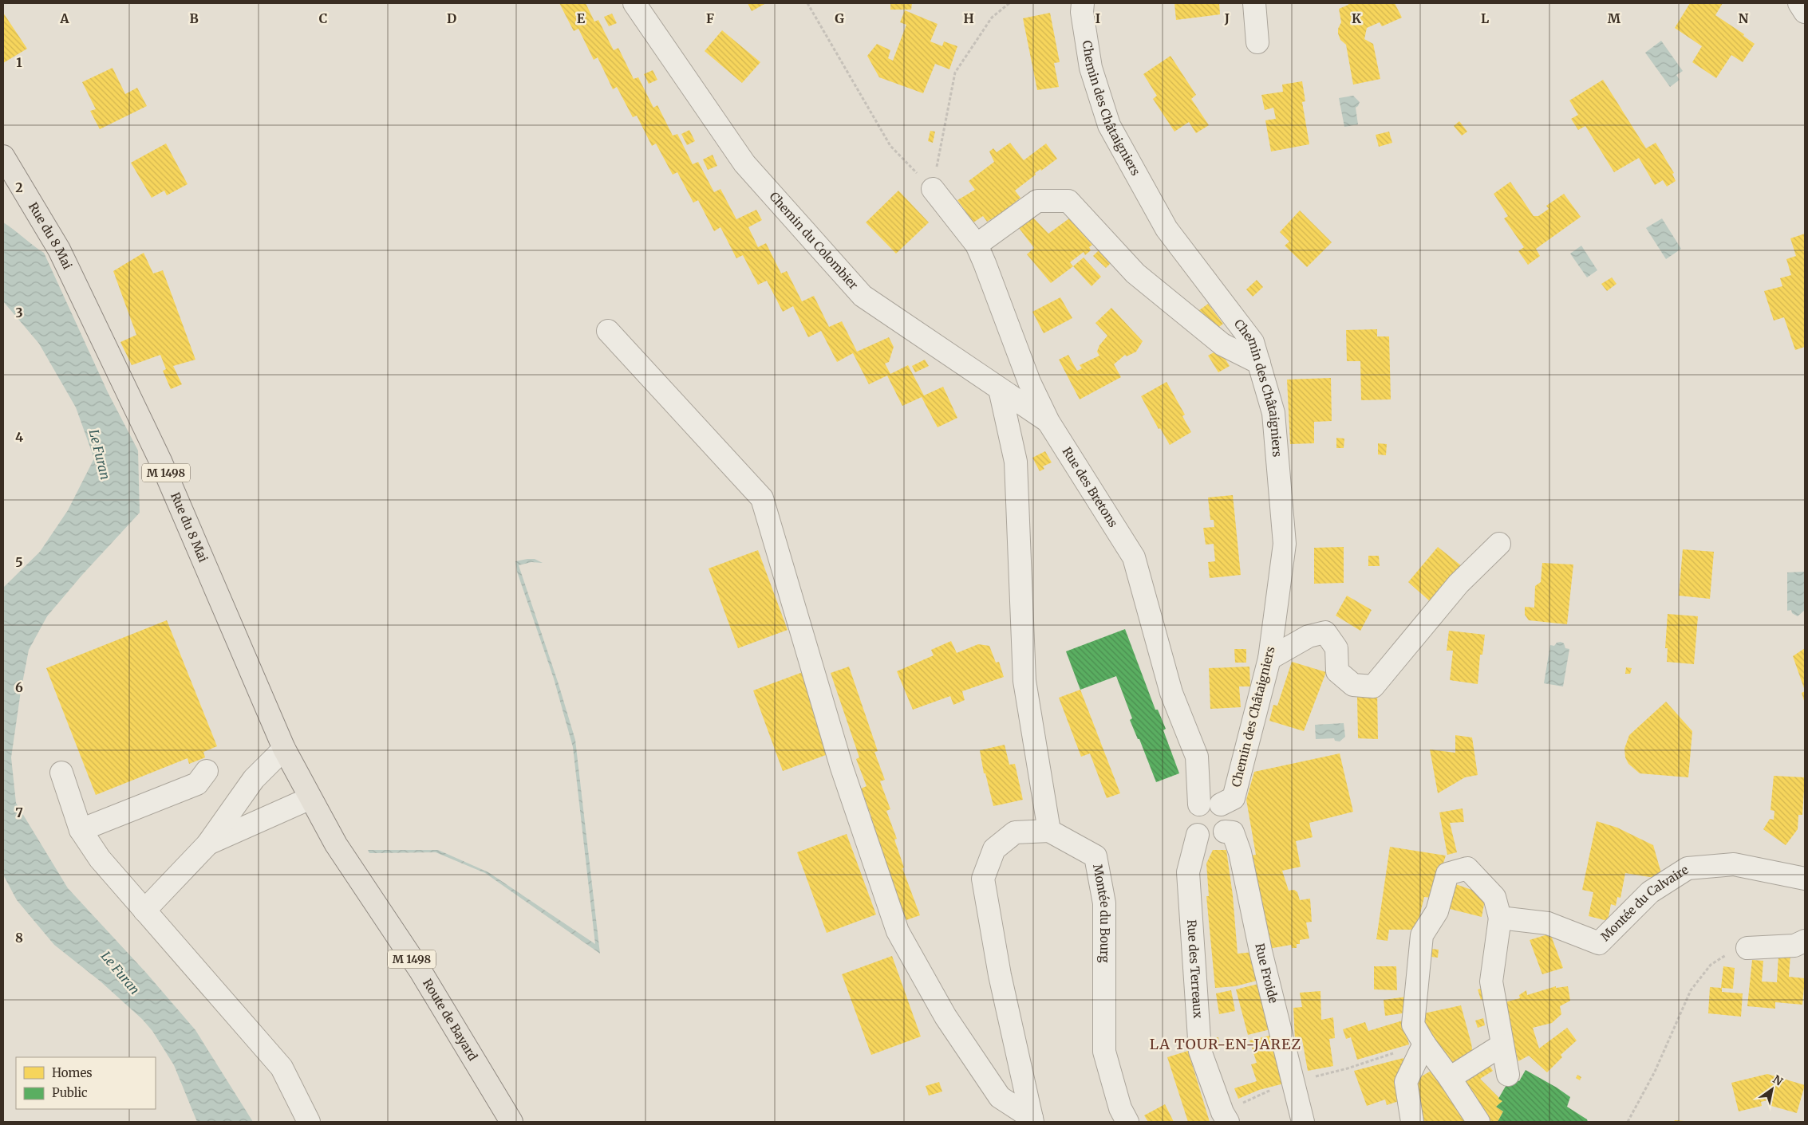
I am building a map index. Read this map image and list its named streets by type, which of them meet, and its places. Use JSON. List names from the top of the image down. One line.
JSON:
{"streets":{"main road":["Rue du 8 Mai","M 1498","Route de Bayard"],"street":["Chemin des Châtaigniers","Chemin du Colombier","Rue des Bretons","Montée du Calvaire","Montée du Bourg","Rue des Terreaux","Rue Froide"]},"crossings":[["Chemin des Châtaigniers","Rue des Bretons"],["Chemin des Châtaigniers","Rue des Terreaux"],["Chemin des Châtaigniers","Rue Froide"],["Rue du 8 Mai","Route de Bayard"],["Chemin du Colombier","Rue des Bretons"],["Rue des Bretons","Rue des Terreaux"],["Rue des Bretons","Rue Froide"],["Rue des Terreaux","Rue Froide"]],"districts":["LA TOUR-EN-JAREZ"],"water":["Le Furan"],"legend":["Homes","Public"],"north":"top right","grid":{"columns":["A","B","C","D","E","F","G","H","I","J","K","L","M","N"],"rows":["1","2","3","4","5","6","7","8"]}}
